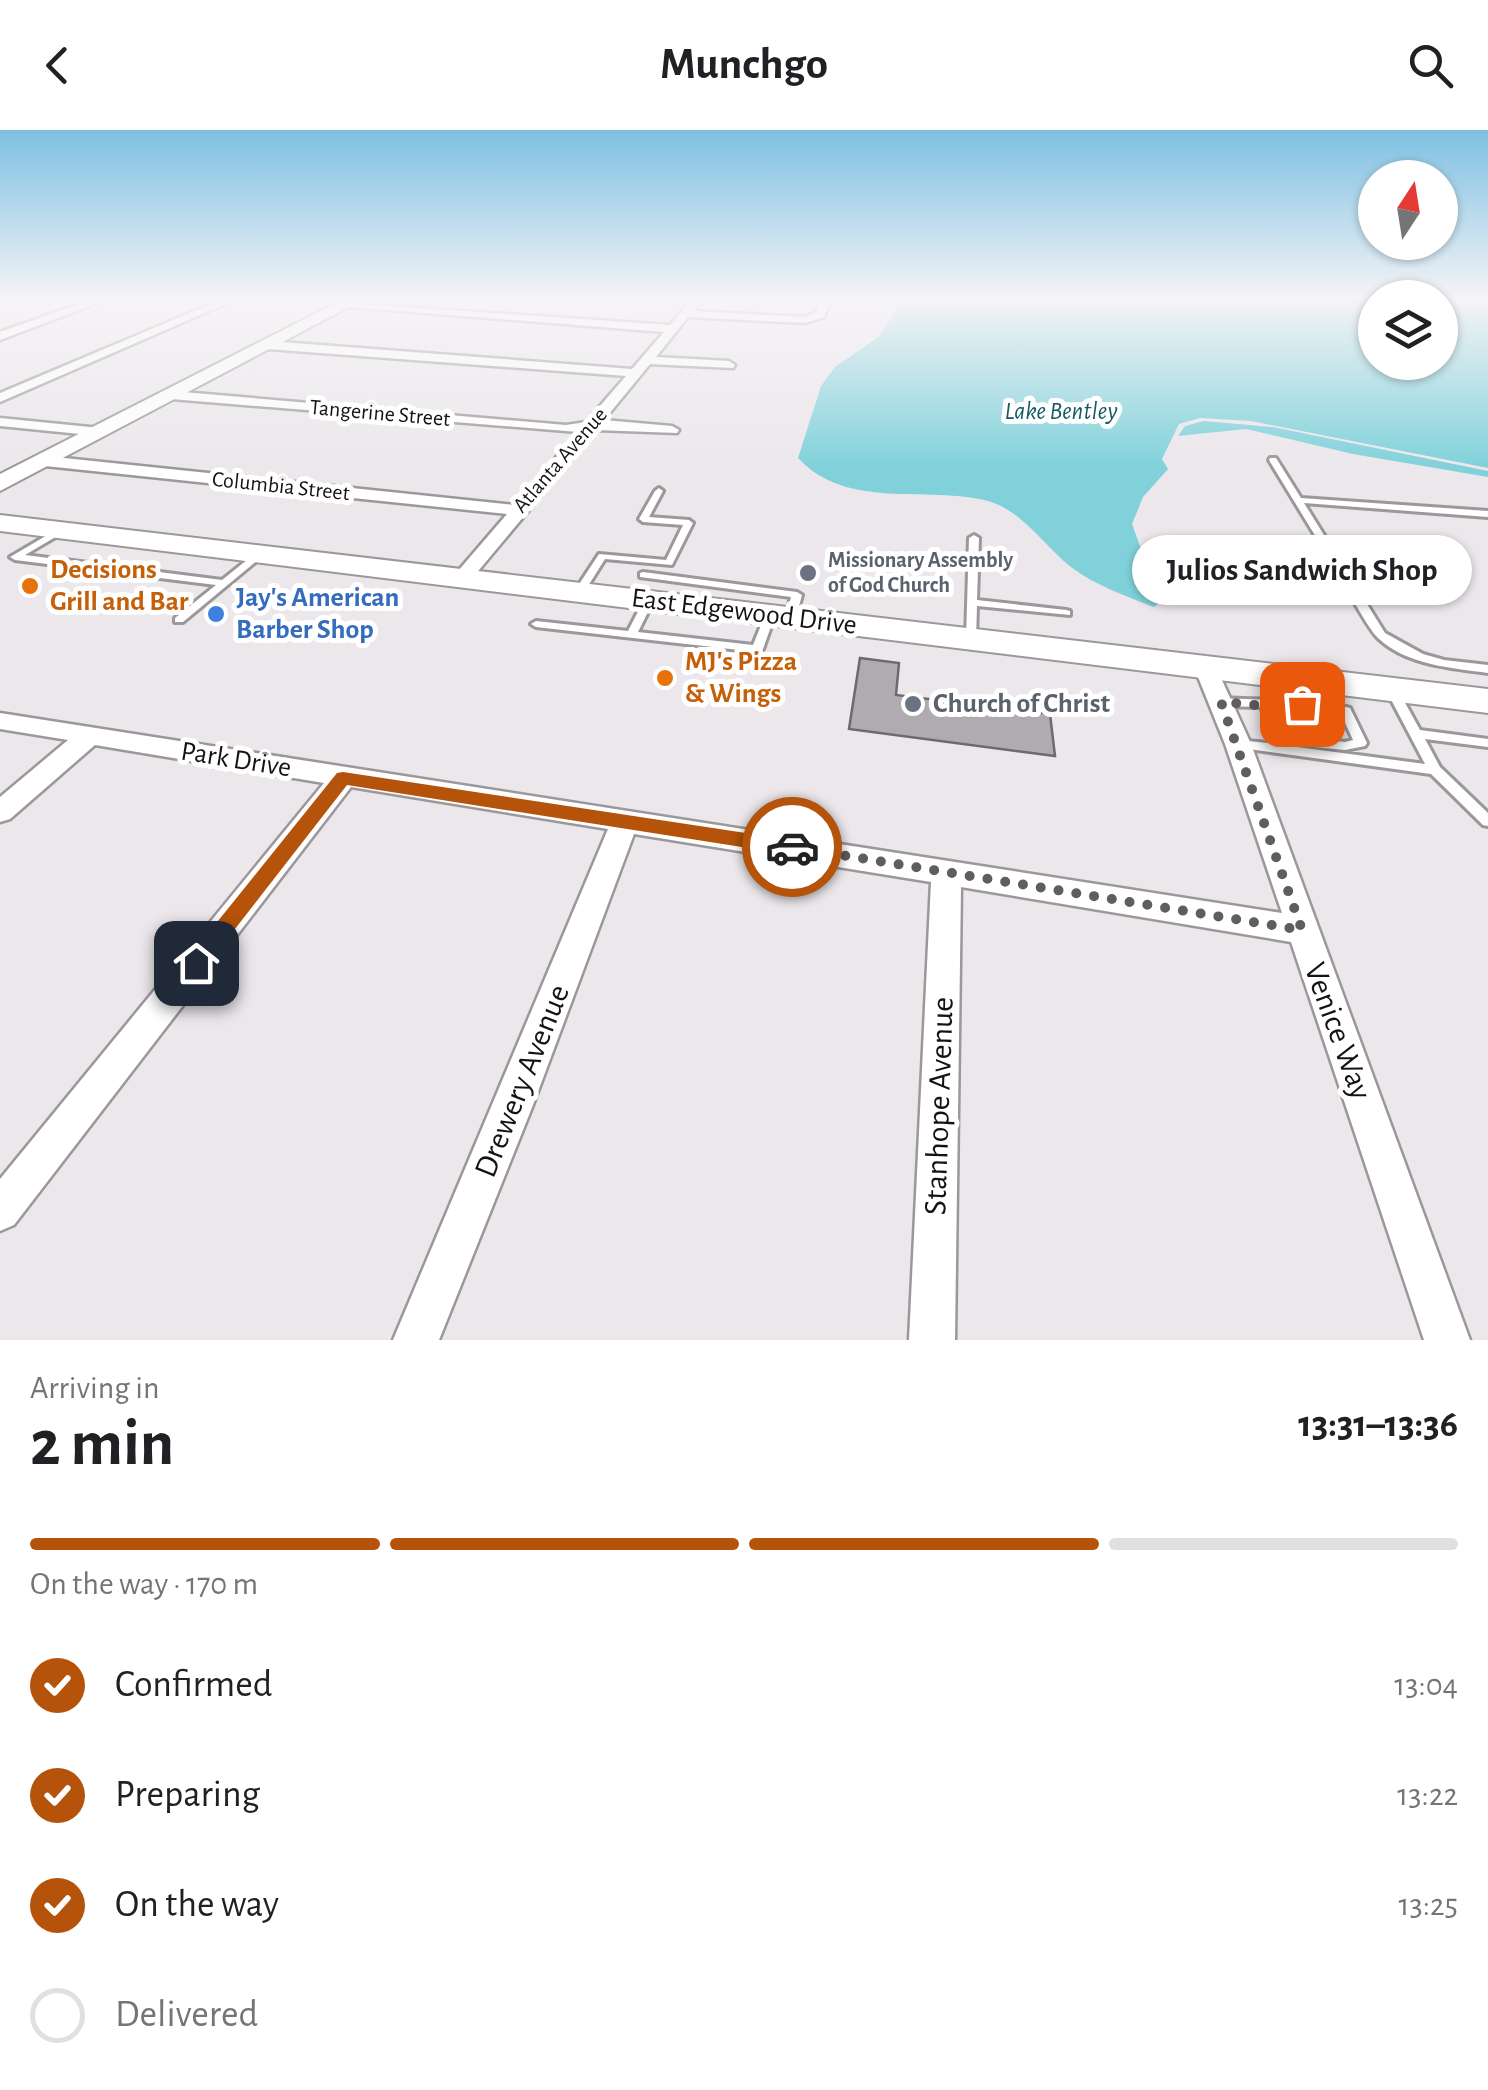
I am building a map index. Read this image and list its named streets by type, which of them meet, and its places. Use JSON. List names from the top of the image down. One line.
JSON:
{"streets":{"street":["Tangerine Street","Atlanta Avenue","Columbia Street","East Edgewood Drive","Park Drive","Venice Way","Drewery Avenue","Stanhope Avenue"]},"crossings":[["Tangerine Street","Atlanta Avenue"],["Atlanta Avenue","Columbia Street"],["Atlanta Avenue","East Edgewood Drive"],["East Edgewood Drive","Venice Way"],["Park Drive","Venice Way"],["Park Drive","Drewery Avenue"],["Park Drive","Stanhope Avenue"]],"water":["Lake Bentley"],"places":["Missionary Assembly of God Church","Decisions Grill and Bar","Jay's American Barber Shop","MJ's Pizza & Wings","Church of Christ","Julios Sandwich Shop"],"north":"top","page":{"header":"Munchgo","bubble":"Julios Sandwich Shop","heading":["2 min","Arriving in","13:31–13:36"],"bar":"On the way · 170 m","list":[["Confirmed","13:04"],["Preparing","13:22"],["On the way","13:25"],"Delivered"]}}
